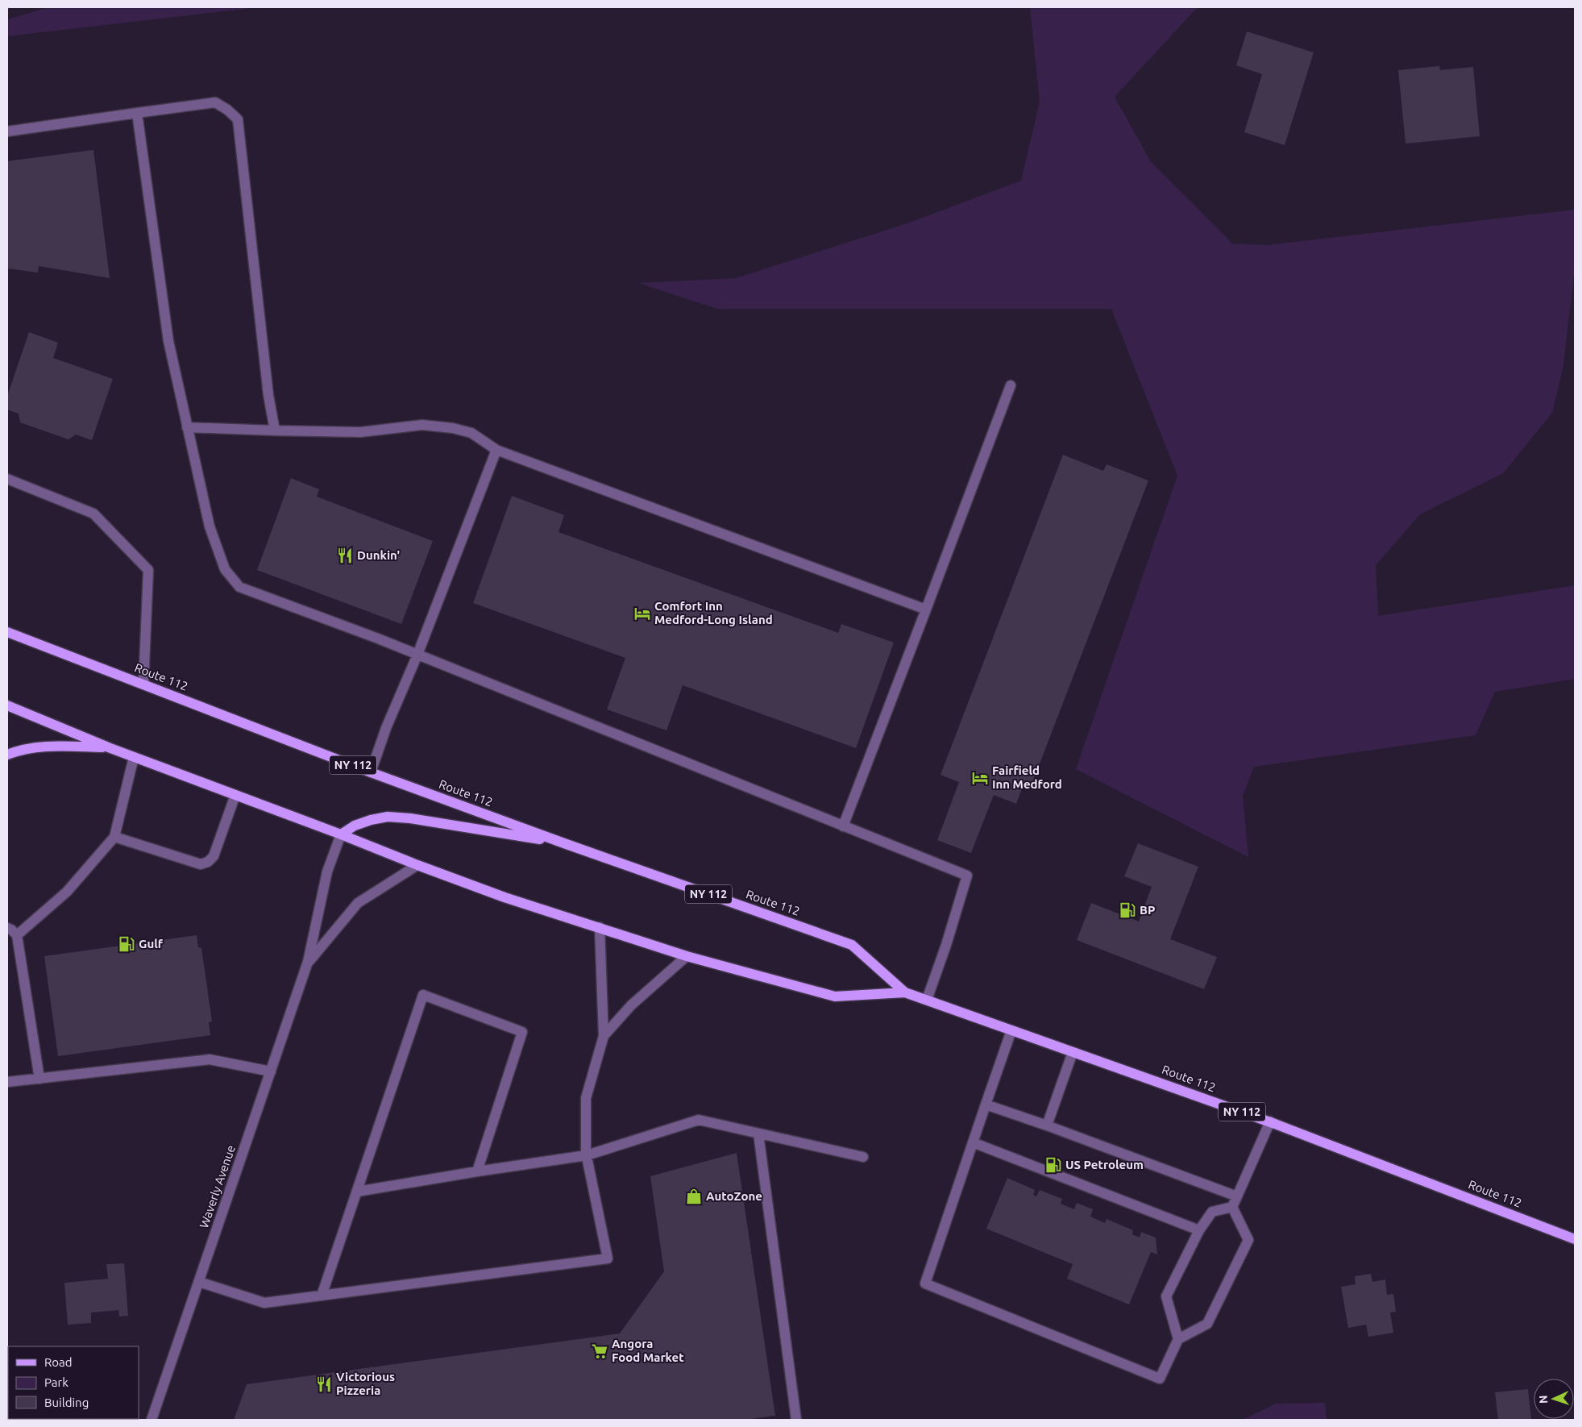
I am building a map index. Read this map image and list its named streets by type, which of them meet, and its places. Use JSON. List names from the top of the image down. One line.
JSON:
{"streets":{"main road":["Route 112","NY 112"],"street":["Waverly Avenue"]},"crossings":[["Route 112","Waverly Avenue"]],"places":{"restaurant":["Dunkin'","Victorious Pizzeria"],"hotel":["Comfort Inn Medford-Long Island","Fairfield Inn Medford"],"fuel station":["BP","Gulf","US Petroleum"],"shop":["AutoZone"],"supermarket":["Angora Food Market"]},"legend":["Road","Park","Building"],"north":"left"}
